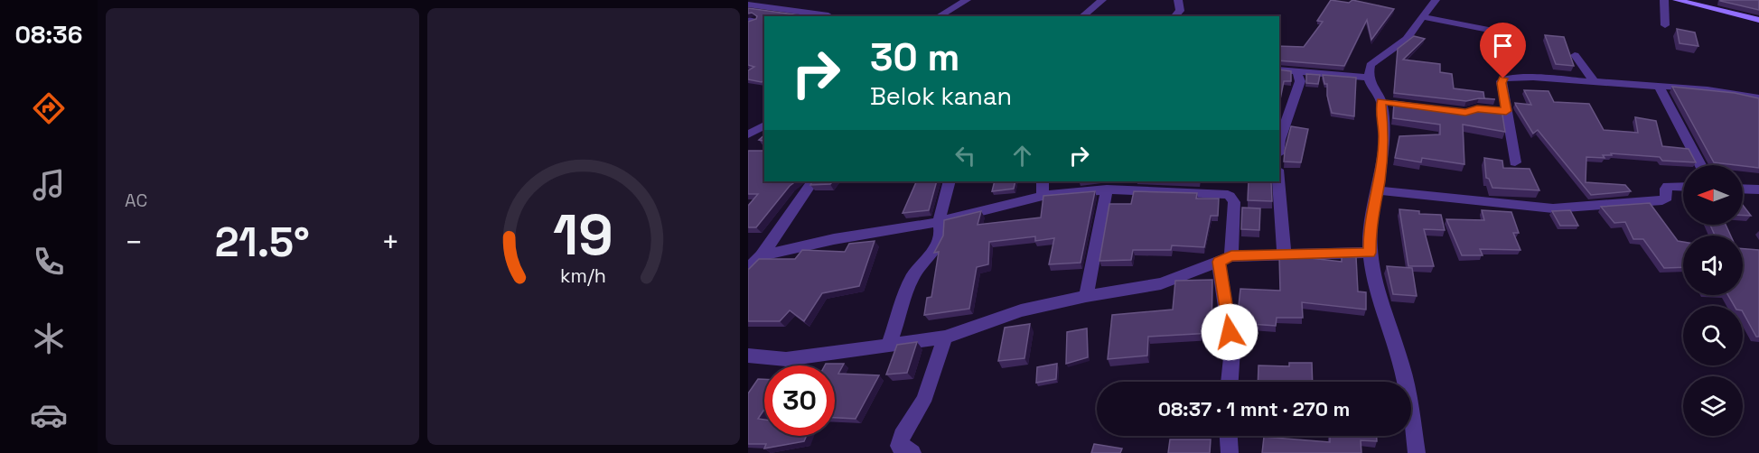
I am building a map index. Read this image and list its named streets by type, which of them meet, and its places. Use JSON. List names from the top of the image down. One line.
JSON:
{"north":"left","page":{"tabs":"08:36","tile":"AC","turn":["30 m","Belok kanan"],"heat":["−","21.5°","+"],"limit":"30","trip":"08:37 · 1 mnt · 270 m","gauge":["19","km/h"]}}
